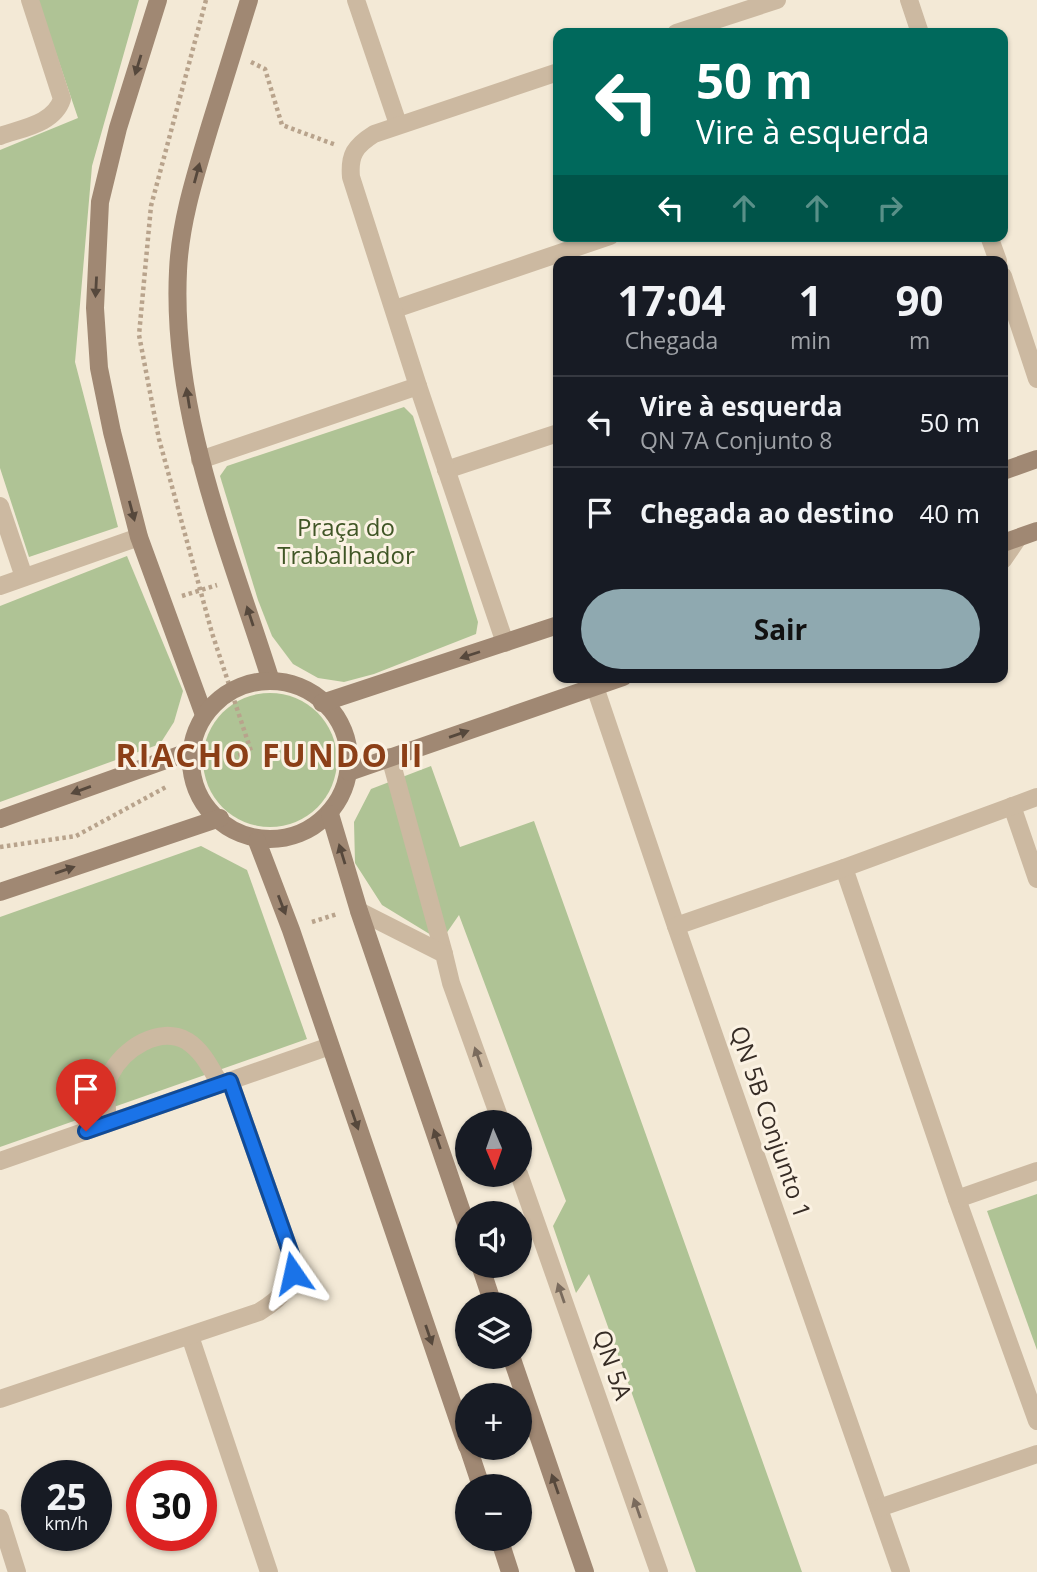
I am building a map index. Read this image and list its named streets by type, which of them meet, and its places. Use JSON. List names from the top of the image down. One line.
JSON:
{"streets":{"street":["QN 5B Conjunto 1","QN 5A"]},"one_way":["QN 5A"],"districts":["RIACHO FUNDO II"],"parks":["Praça do Trabalhador"],"north":"bottom","page":{"turn":["50 m","Vire à esquerda"],"eta":["17:04","Chegada","1","min","90","m"],"list":[{"name":"Vire à esquerda","note":"QN 7A Conjunto 8","value":"50 m"},{"name":"Chegada ao destino","value":"40 m"}],"buttons":"Sair","map_buttons":["+","−"],"speed":"25 km/h","limit":"30"}}
